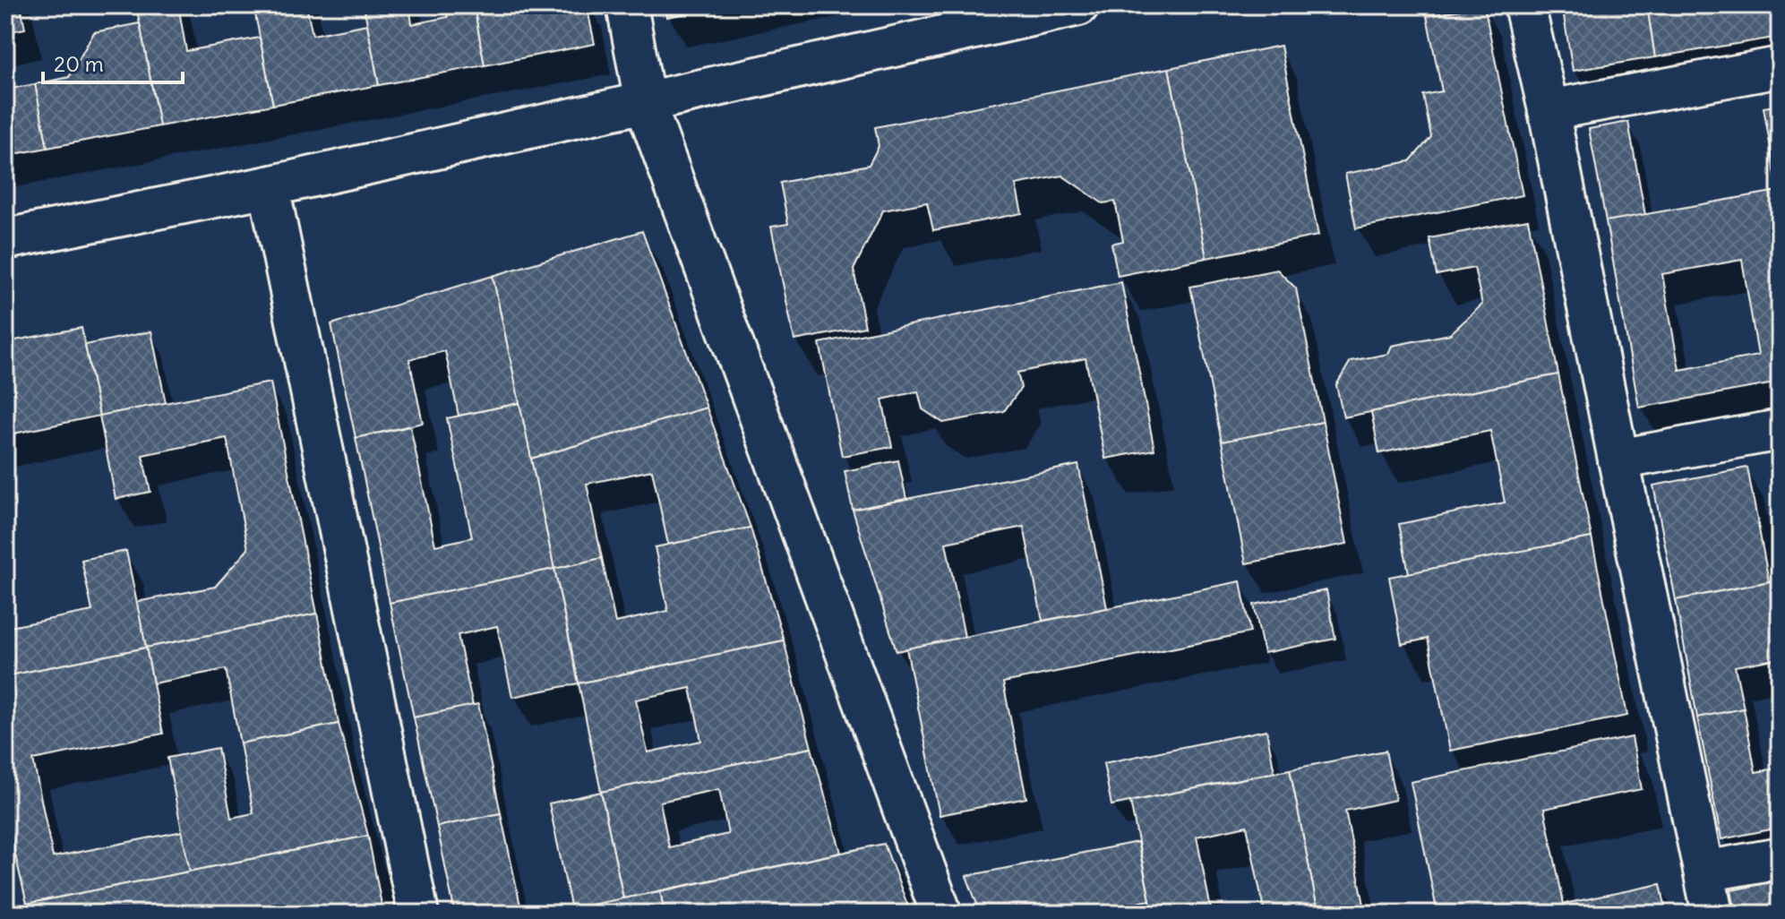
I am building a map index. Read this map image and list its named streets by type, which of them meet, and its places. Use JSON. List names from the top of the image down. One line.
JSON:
{"scale_bar":"20 m"}
